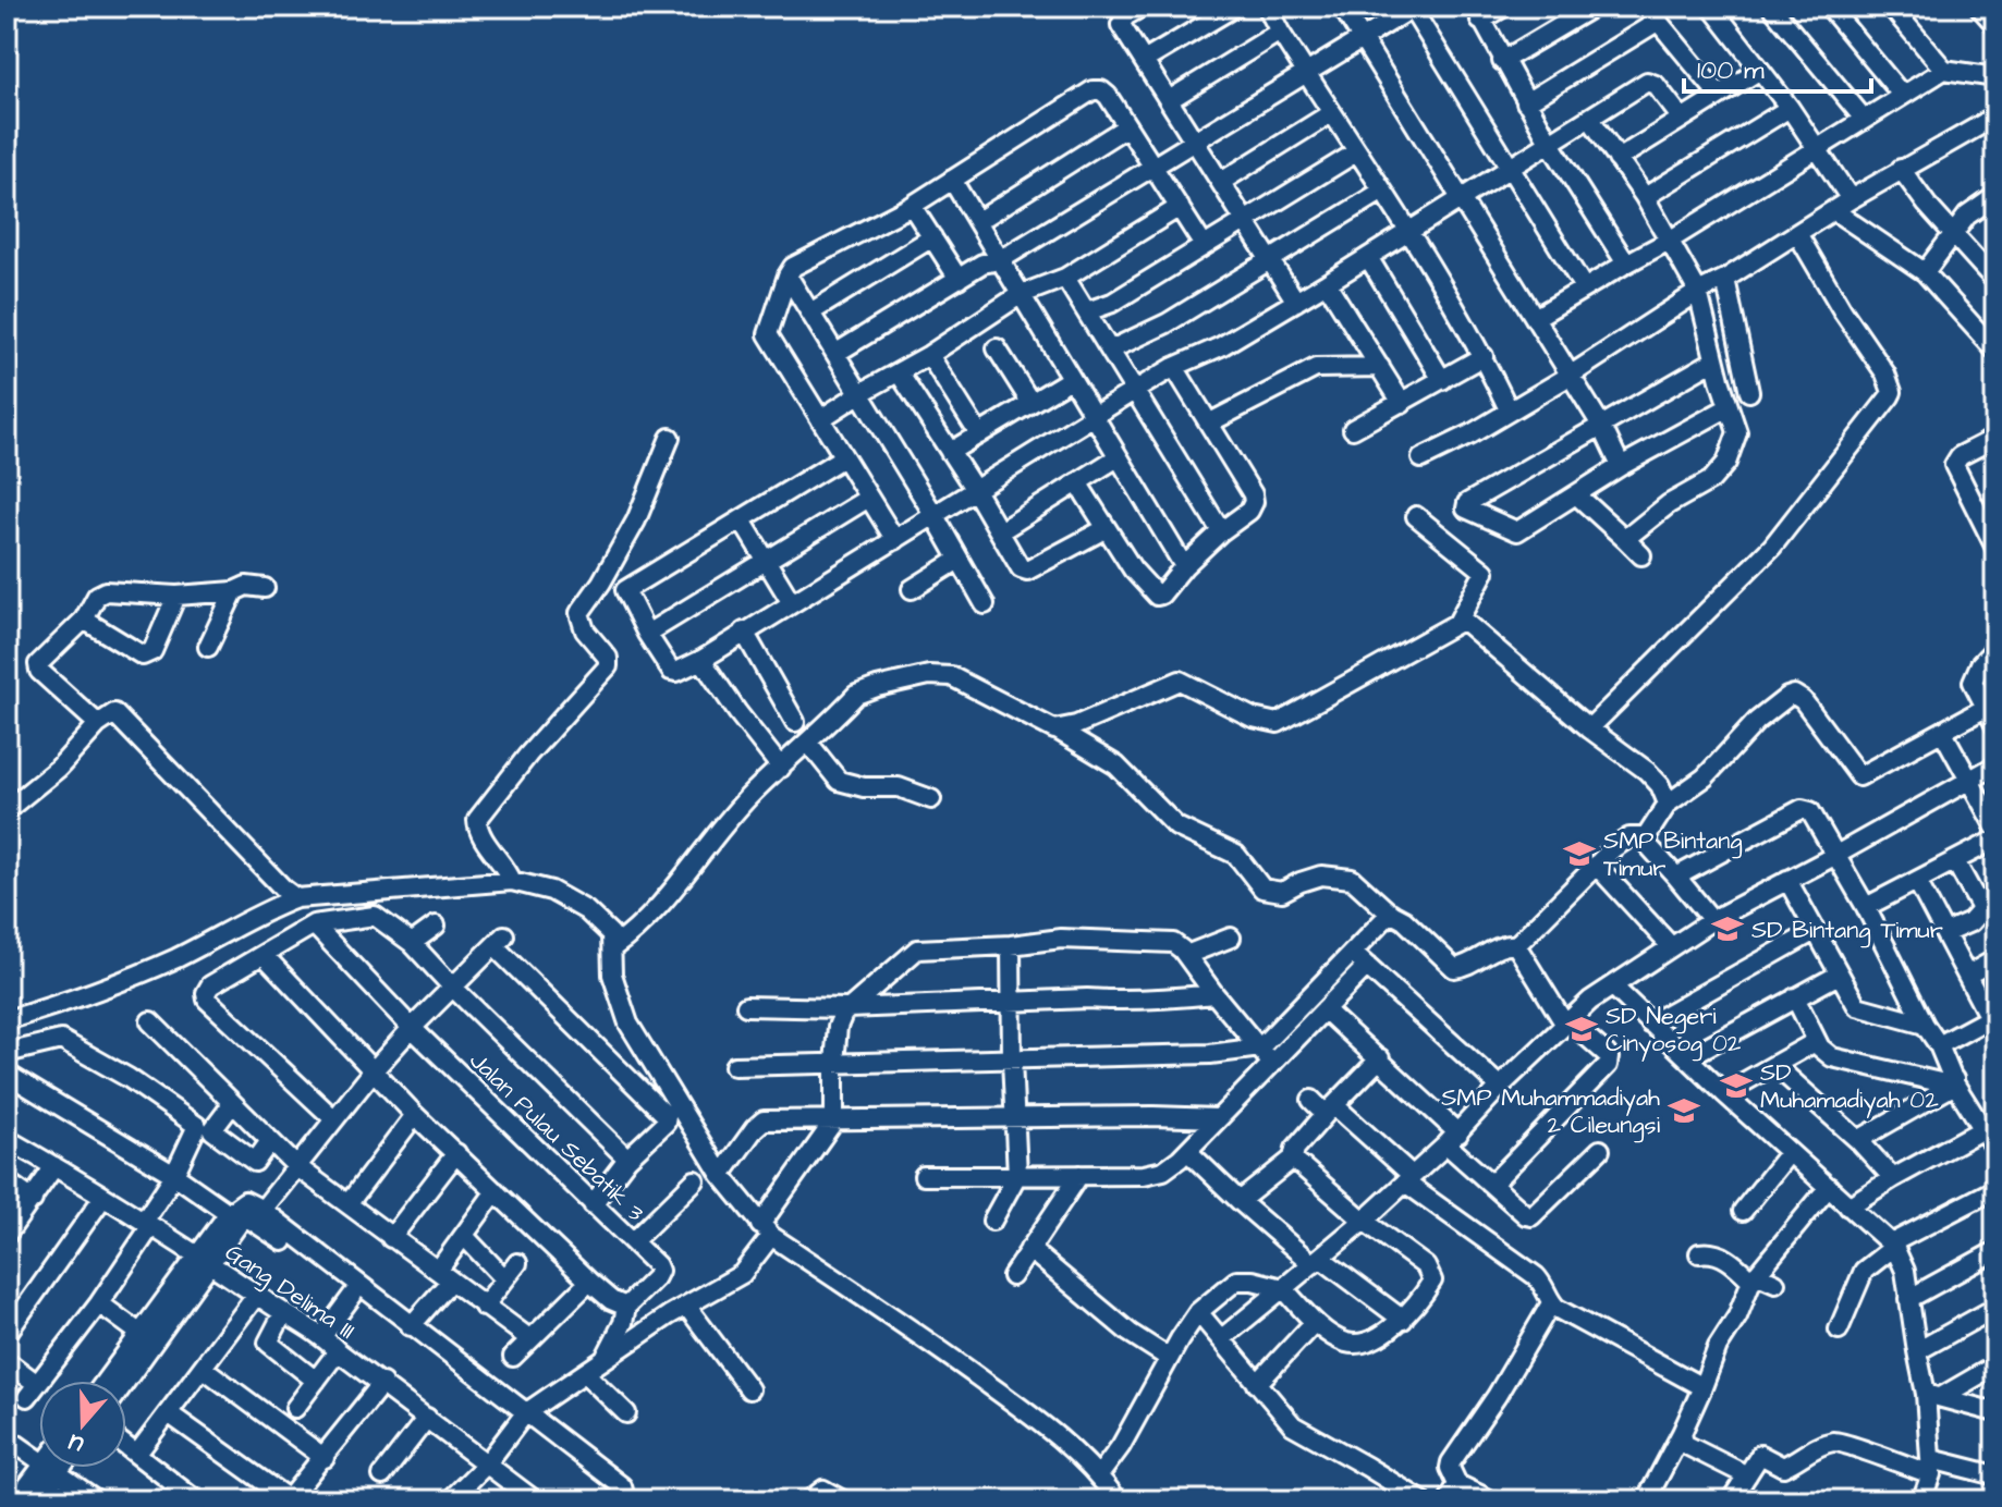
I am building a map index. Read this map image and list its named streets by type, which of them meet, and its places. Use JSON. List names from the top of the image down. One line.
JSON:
{"streets":{"street":["Jalan Pulau Sebatik 3","Gang Delima III"]},"places":{"school or university":["SMP Bintang Timur","SD Bintang Timur","SD Negeri Cinyosog 02","SD Muhamadiyah 02","SMP Muhammadiyah 2 Cileungsi"]},"scale_bar":"100 m","north":"bottom"}
